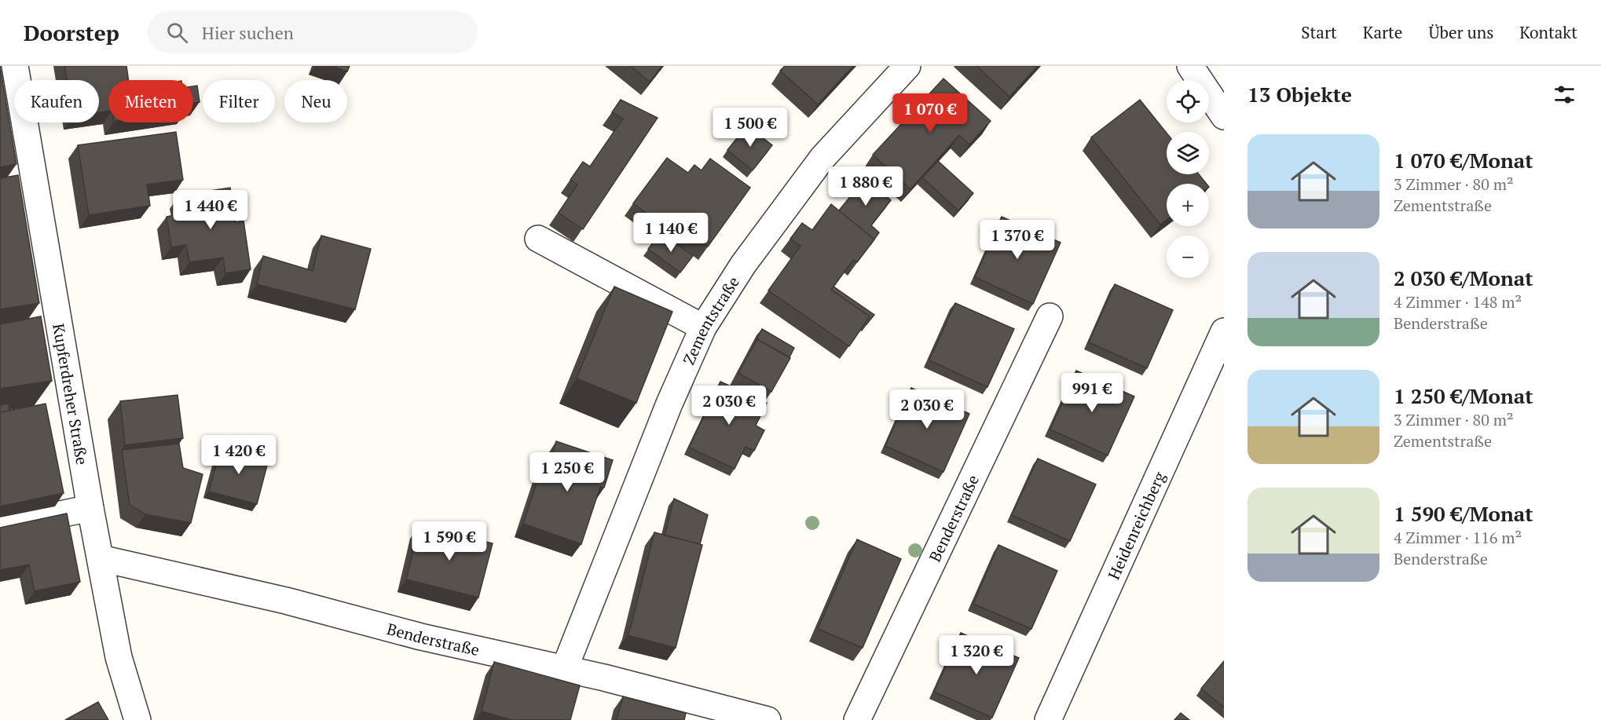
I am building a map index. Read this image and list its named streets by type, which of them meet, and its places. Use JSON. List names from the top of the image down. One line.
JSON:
{"streets":{"street":["Zementstraße","Kupferdreher Straße","Benderstraße","Heidenreichberg"]},"crossings":[["Zementstraße","Benderstraße"],["Kupferdreher Straße","Benderstraße"]],"page":{"header":"Doorstep","search":"Hier suchen","nav":["Start","Karte","Über uns","Kontakt"],"heading":"13 Objekte","map_buttons":["+","−"],"chip":["Kaufen","Mieten","Filter","Neu"],"price":["1 070 €","1 500 €","1 880 €","1 440 €","1 140 €","1 370 €","991 €","2 030 €","2 030 €","1 420 €","1 250 €","1 590 €","1 320 €"],"list":[{"name":"1 070 €/Monat","note":"3 Zimmer · 80 m² · Zementstraße"},{"name":"2 030 €/Monat","note":"4 Zimmer · 148 m² · Benderstraße"},{"name":"1 250 €/Monat","note":"3 Zimmer · 80 m² · Zementstraße"},{"name":"1 590 €/Monat","note":"4 Zimmer · 116 m² · Benderstraße"}]}}
